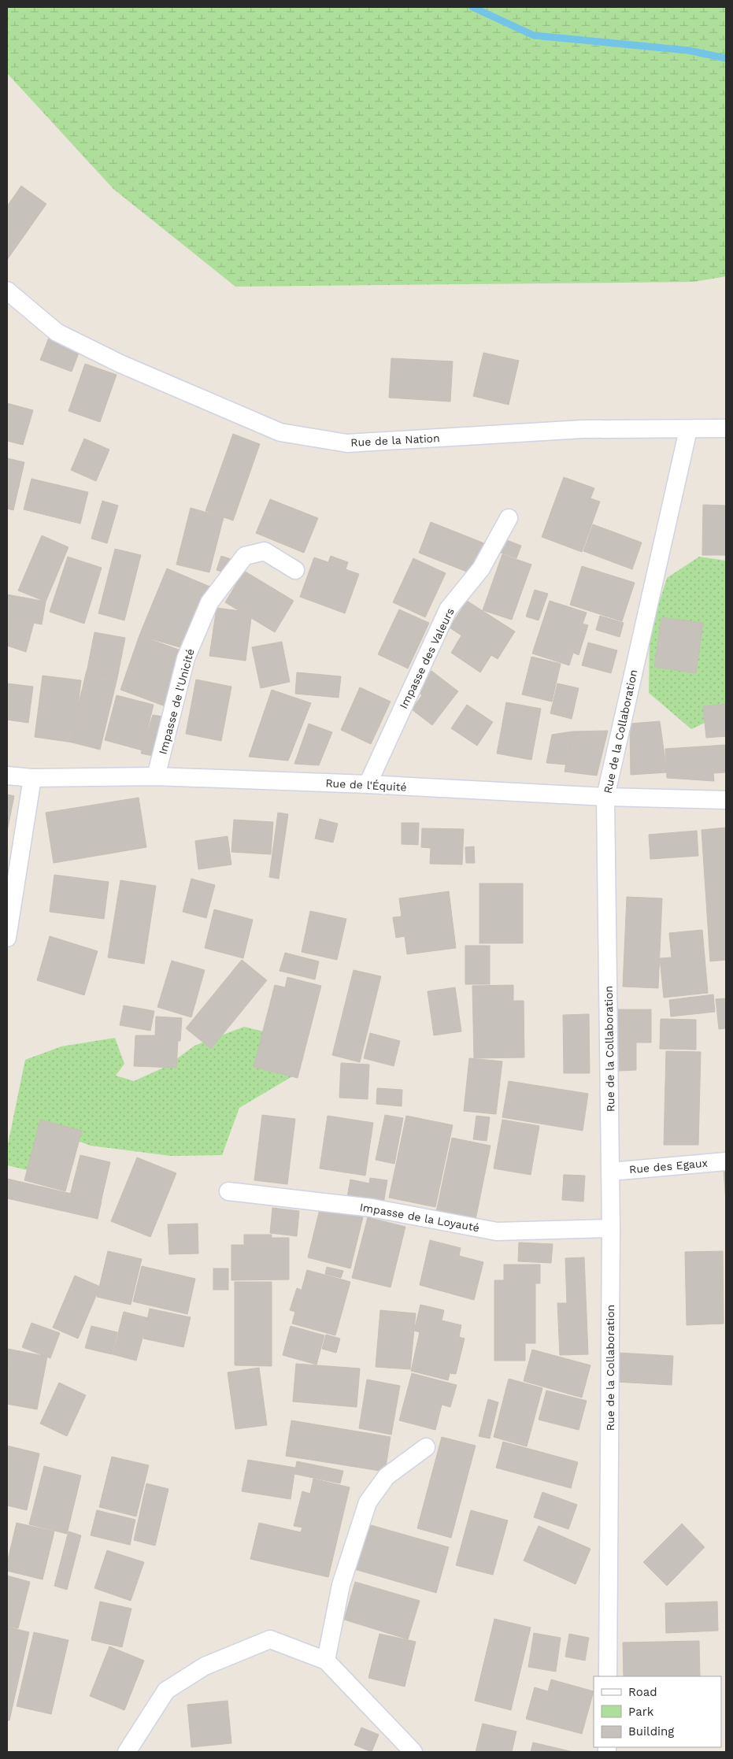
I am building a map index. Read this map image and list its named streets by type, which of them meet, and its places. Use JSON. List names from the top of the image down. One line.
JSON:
{"streets":{"street":["Rue de la Nation","Impasse des Valeurs","Impasse de l'Unicité","Rue de la Collaboration","Rue de l'Équité","Rue des Egaux","Impasse de la Loyauté"]},"crossings":[["Rue de la Nation","Rue de la Collaboration"],["Impasse des Valeurs","Rue de l'Équité"],["Impasse de l'Unicité","Rue de l'Équité"],["Rue de la Collaboration","Rue de l'Équité"],["Rue de la Collaboration","Rue des Egaux"],["Rue de la Collaboration","Impasse de la Loyauté"]],"legend":["Road","Park","Building"]}
